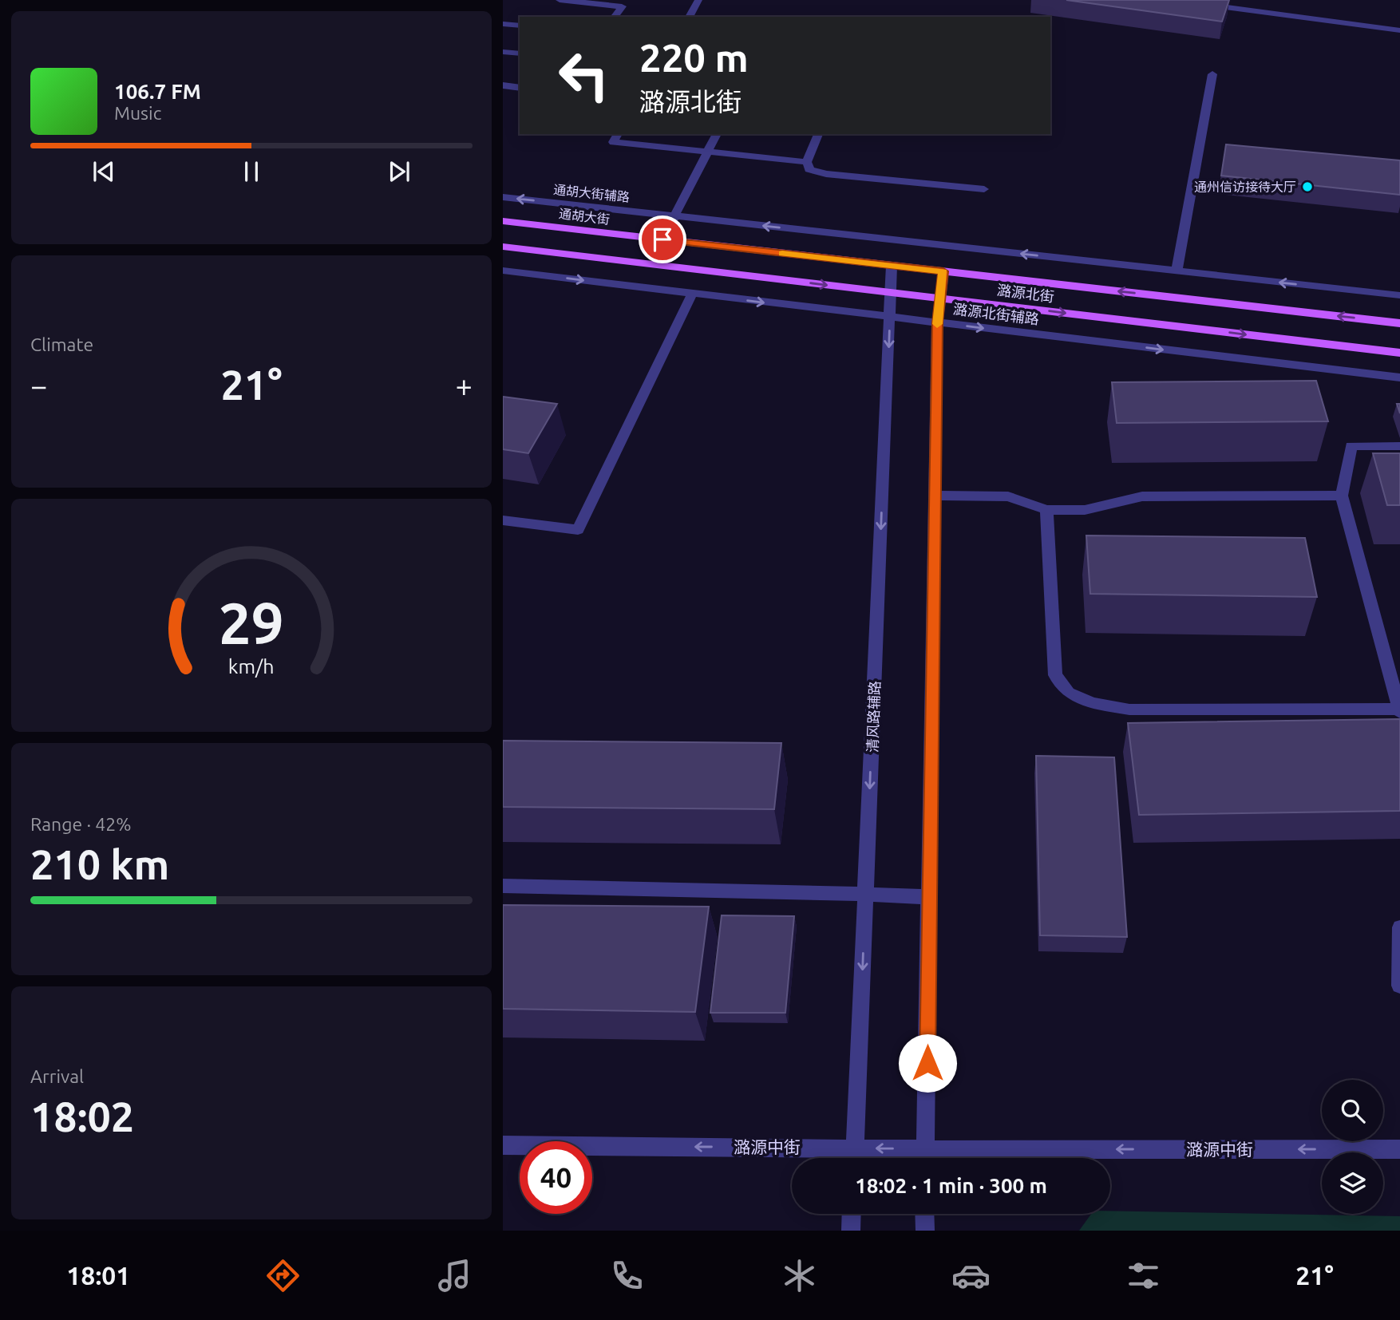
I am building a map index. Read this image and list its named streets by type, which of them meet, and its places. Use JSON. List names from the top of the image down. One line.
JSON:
{"streets":{"main road":["通胡大街","潞源北街"],"street":["通胡大街辅路","潞源北街辅路","清风路辅路","潞源中街"]},"crossings":[["通胡大街","潞源北街"],["潞源北街","清风路辅路"],["潞源北街辅路","清风路辅路"],["清风路辅路","潞源中街"]],"one_way":["通胡大街辅路","潞源中街"],"places":["通州信访接待大厅"],"page":{"turn":["220 m","潞源北街"],"song":["106.7 FM","Music"],"tile":["Climate",["Range · 42%","210 km"],["Arrival","18:02"]],"heat":["−","21°","+"],"limit":"40","trip":"18:02 · 1 min · 300 m","tabs":["18:01","21°"],"gauge":["29","km/h"]}}
